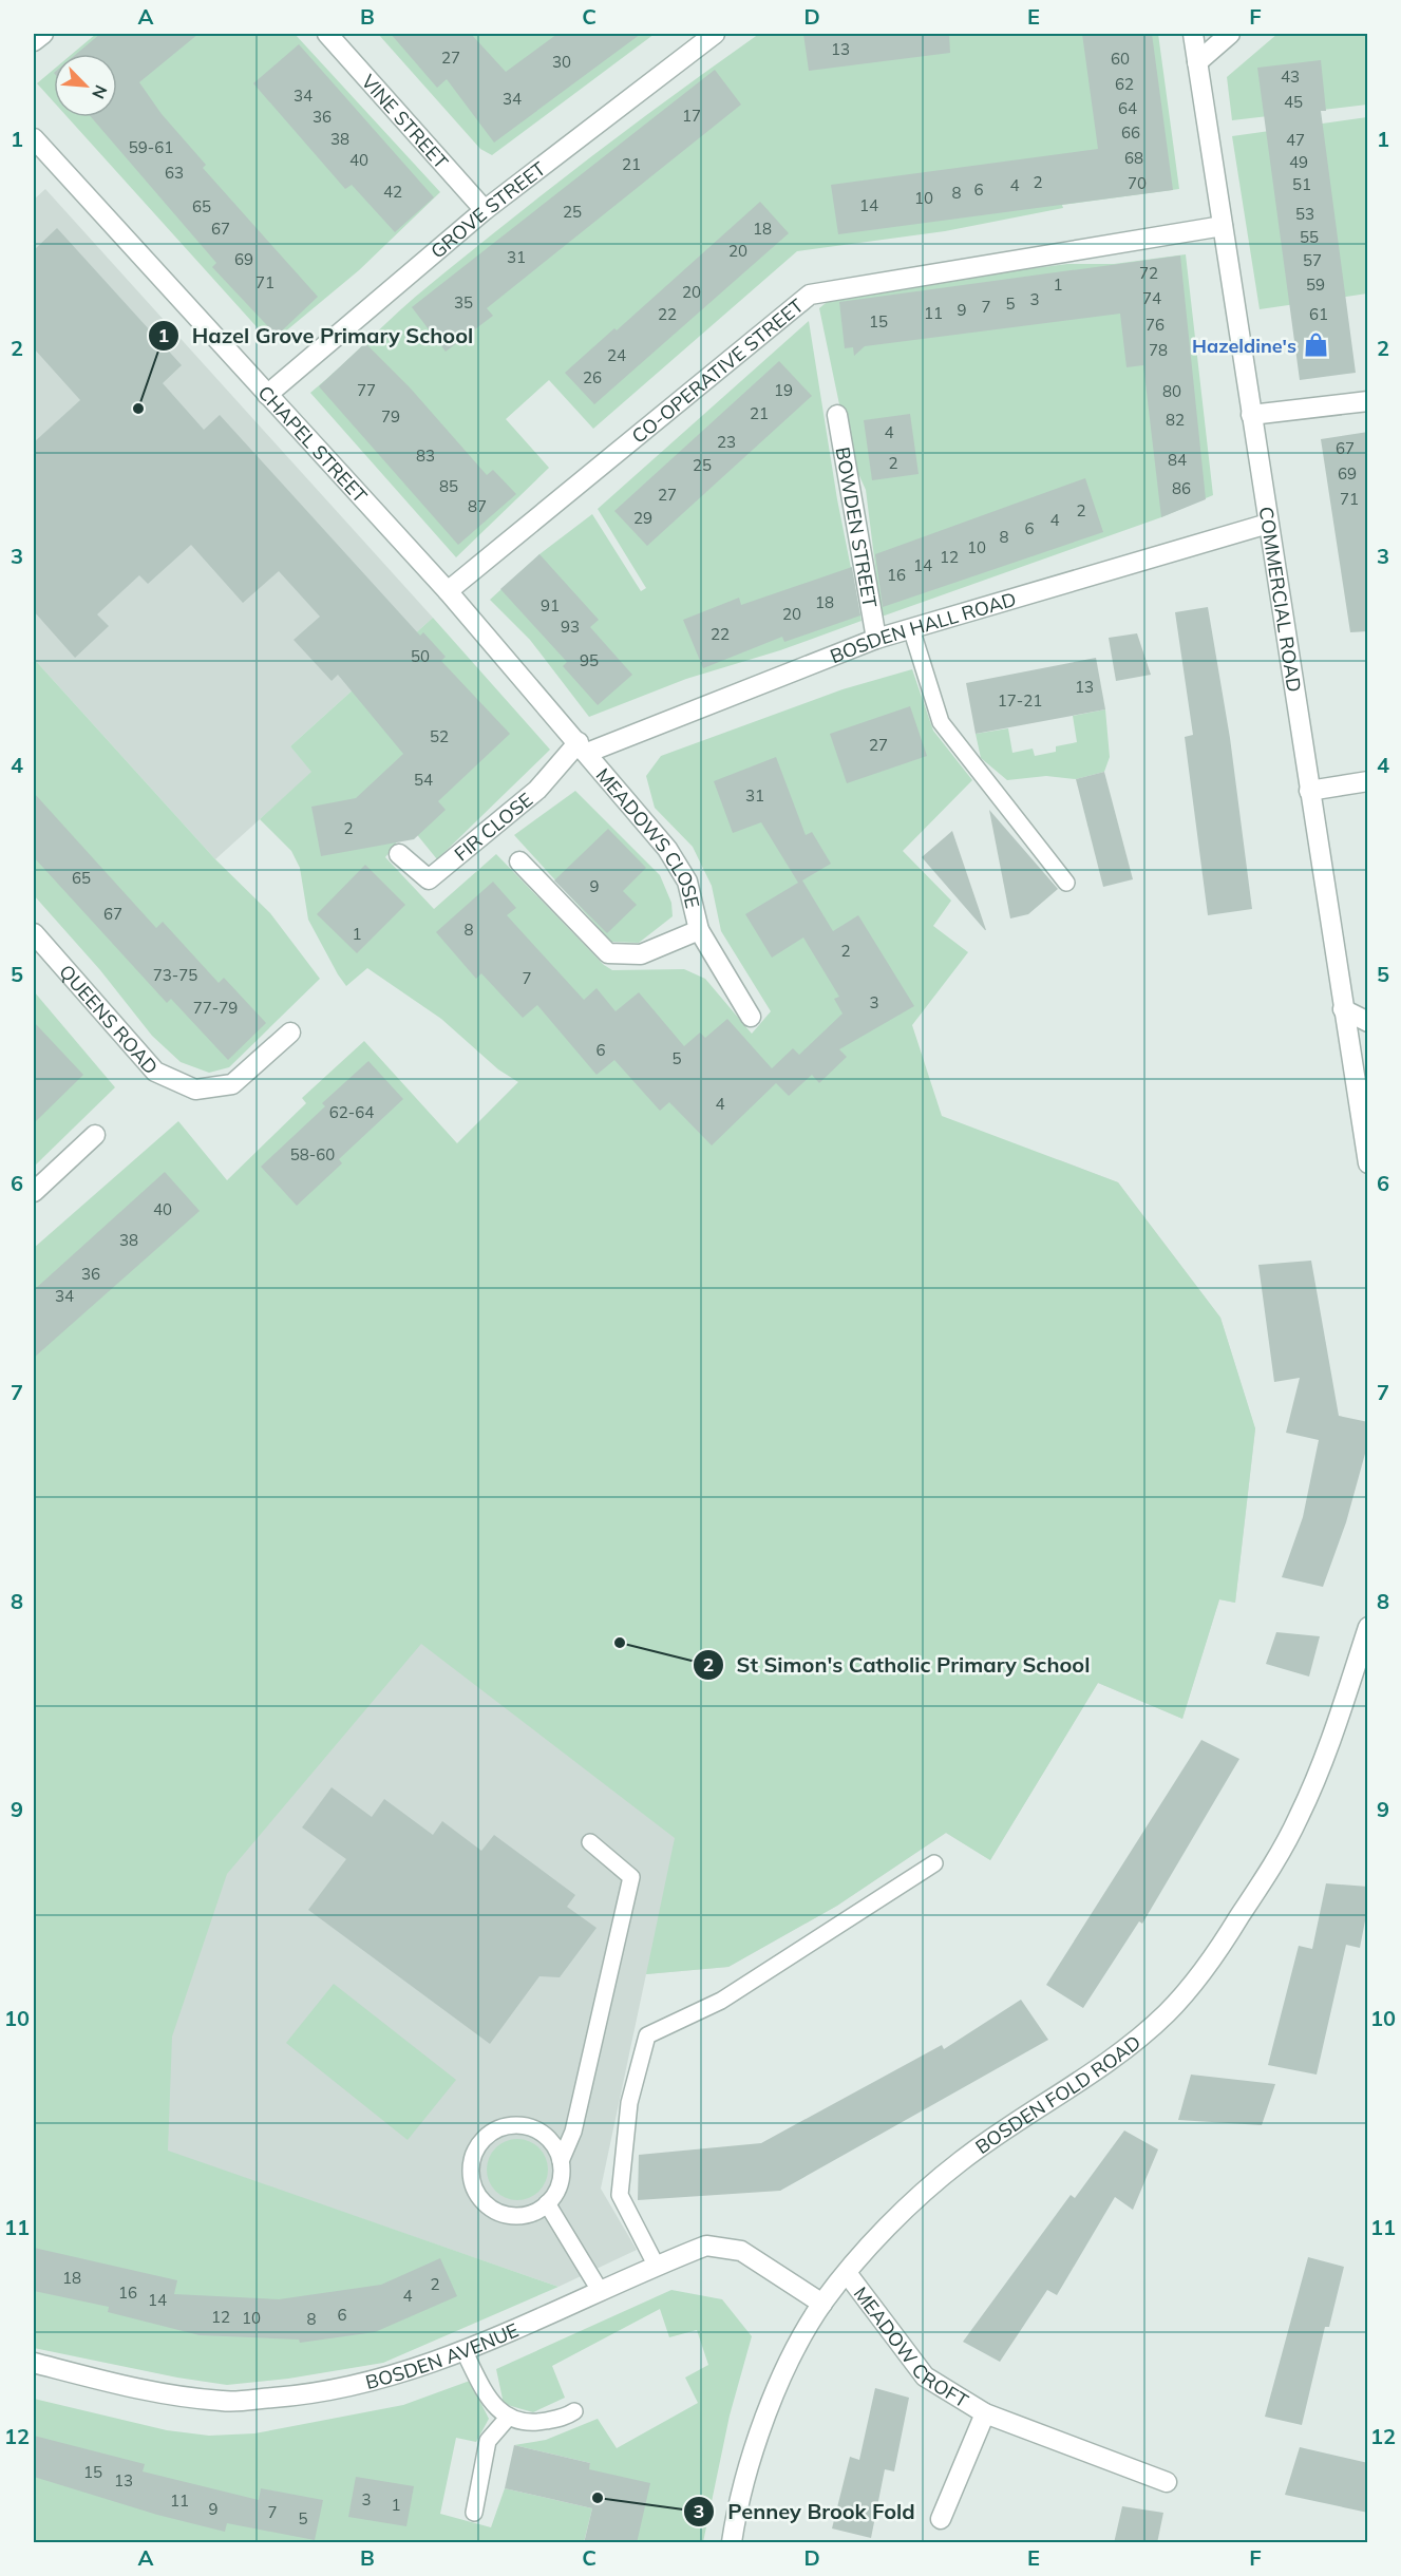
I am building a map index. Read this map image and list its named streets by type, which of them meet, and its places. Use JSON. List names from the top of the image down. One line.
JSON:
{"streets":{"street":["VINE STREET","GROVE STREET","CO-OPERATIVE STREET","CHAPEL STREET","BOWDEN STREET","COMMERCIAL ROAD","BOSDEN HALL ROAD","FIR CLOSE","MEADOWS CLOSE","QUEENS ROAD","BOSDEN FOLD ROAD","MEADOW CROFT","BOSDEN AVENUE"]},"crossings":[["VINE STREET","GROVE STREET"],["GROVE STREET","CHAPEL STREET"],["CO-OPERATIVE STREET","CHAPEL STREET"],["CO-OPERATIVE STREET","COMMERCIAL ROAD"],["CHAPEL STREET","BOSDEN HALL ROAD"],["CHAPEL STREET","FIR CLOSE"],["CHAPEL STREET","MEADOWS CLOSE"],["BOWDEN STREET","BOSDEN HALL ROAD"],["COMMERCIAL ROAD","BOSDEN HALL ROAD"],["BOSDEN HALL ROAD","FIR CLOSE"],["BOSDEN HALL ROAD","MEADOWS CLOSE"],["FIR CLOSE","MEADOWS CLOSE"],["BOSDEN FOLD ROAD","MEADOW CROFT"],["BOSDEN FOLD ROAD","BOSDEN AVENUE"]],"places":{"shop":["Hazeldine's"],"other":["Hazel Grove Primary School","St Simon's Catholic Primary School","Penney Brook Fold"]},"house_numbers":["13","27","60","30","43","62","34","34","45","64","17","36","66","38","47","59-61","68","40","49","21","63","2","70","51","4","6","42","8","10","14","65","25","53","67","18","55","20","31","69","57","72","71","1","59","20","74","3","35","5","7","9","11","22","61","15","76","78","24","26","77","19","80","21","79","82","4","23","67","83","84","2","25","69","85","86","27","71","87","2","29","4","6","8","10","12","14","16","18","91","20","93","22","50","95","13","17-21","52","27","54","31","2","65","9","67","8","1","2","73-75","7","3","77-79","6","5","4","62-64","58-60","40","38","36","34","18","2","16","4","14","6","12","10","8","15","13","3","11","1","9","7","5"],"north":"bottom right","grid":{"columns":["A","B","C","D","E","F"],"rows":["1","2","3","4","5","6","7","8","9","10","11","12"]}}
